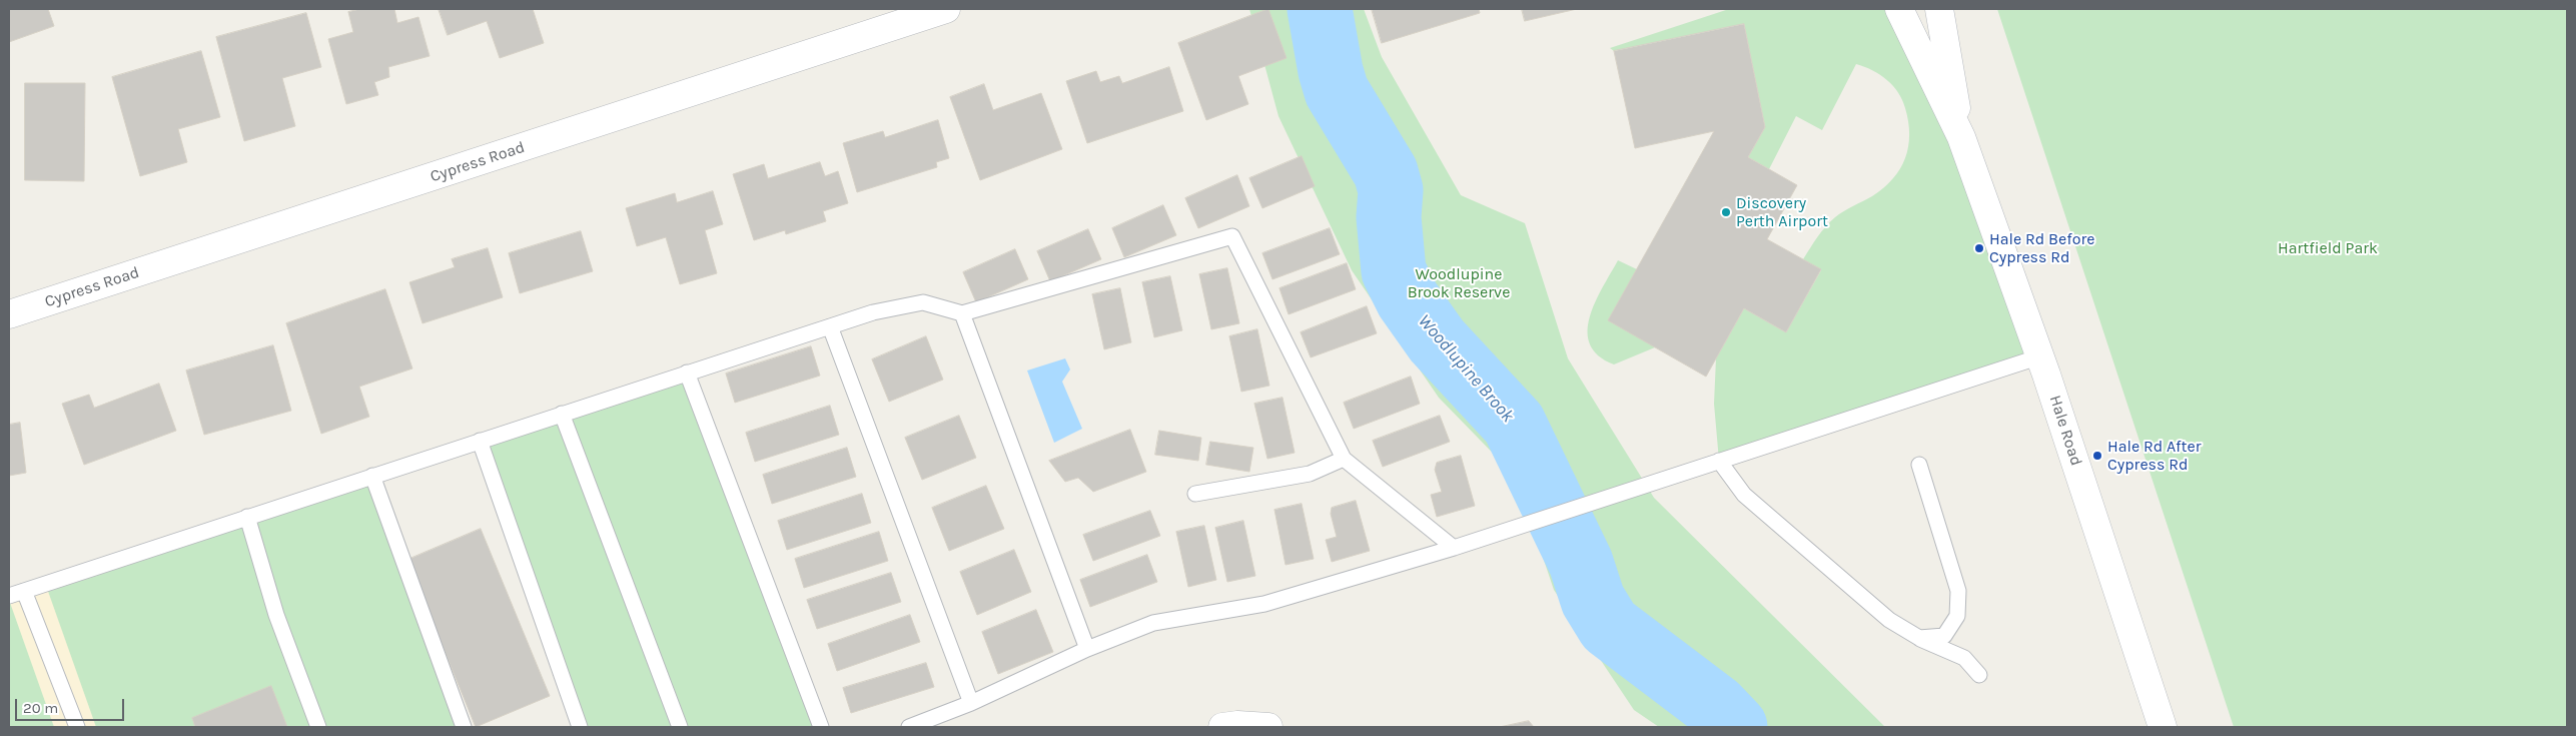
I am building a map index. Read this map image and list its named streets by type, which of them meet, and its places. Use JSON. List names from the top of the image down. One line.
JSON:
{"streets":{"street":["Cypress Road","Hale Road"]},"water":["Woodlupine Brook"],"parks":["Hartfield Park","Woodlupine Brook Reserve"],"places":["Discovery Perth Airport","Hale Rd Before Cypress Rd","Hale Rd After Cypress Rd"],"scale_bar":"20 m"}
